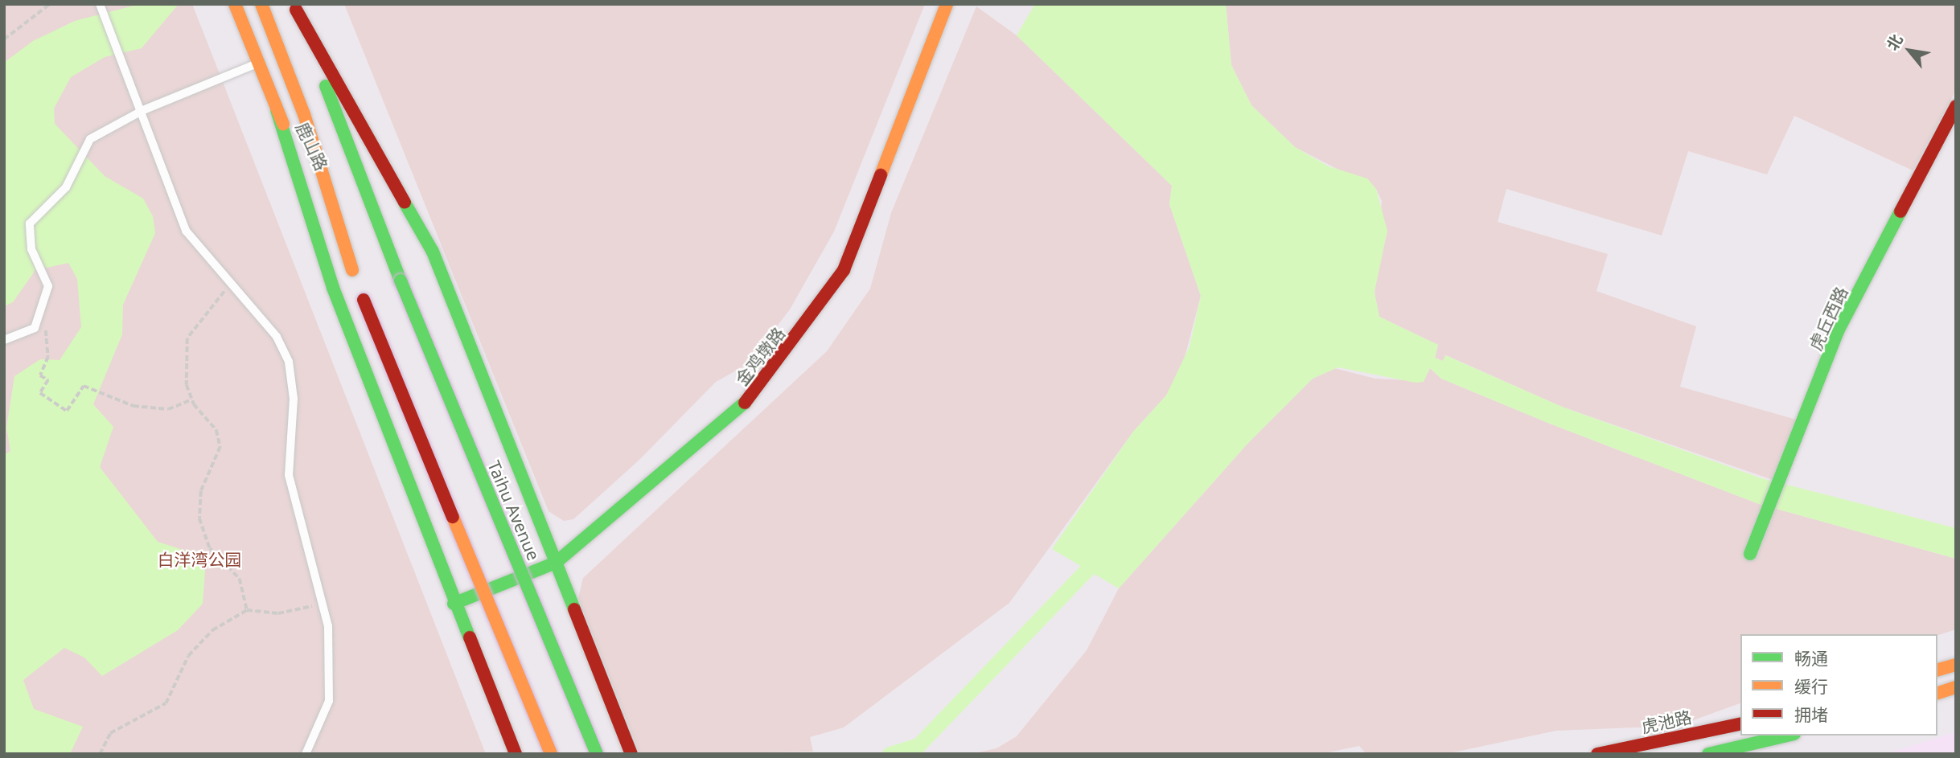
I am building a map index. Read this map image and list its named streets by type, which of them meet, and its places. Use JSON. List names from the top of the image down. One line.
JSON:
{"streets":{"main road":["鹿山路","虎丘西路","金鸡墩路","Taihu Avenue","虎池路"]},"crossings":[["鹿山路","Taihu Avenue"]],"parks":["白洋湾公园"],"legend":["畅通","缓行","拥堵"],"north":"top left"}
